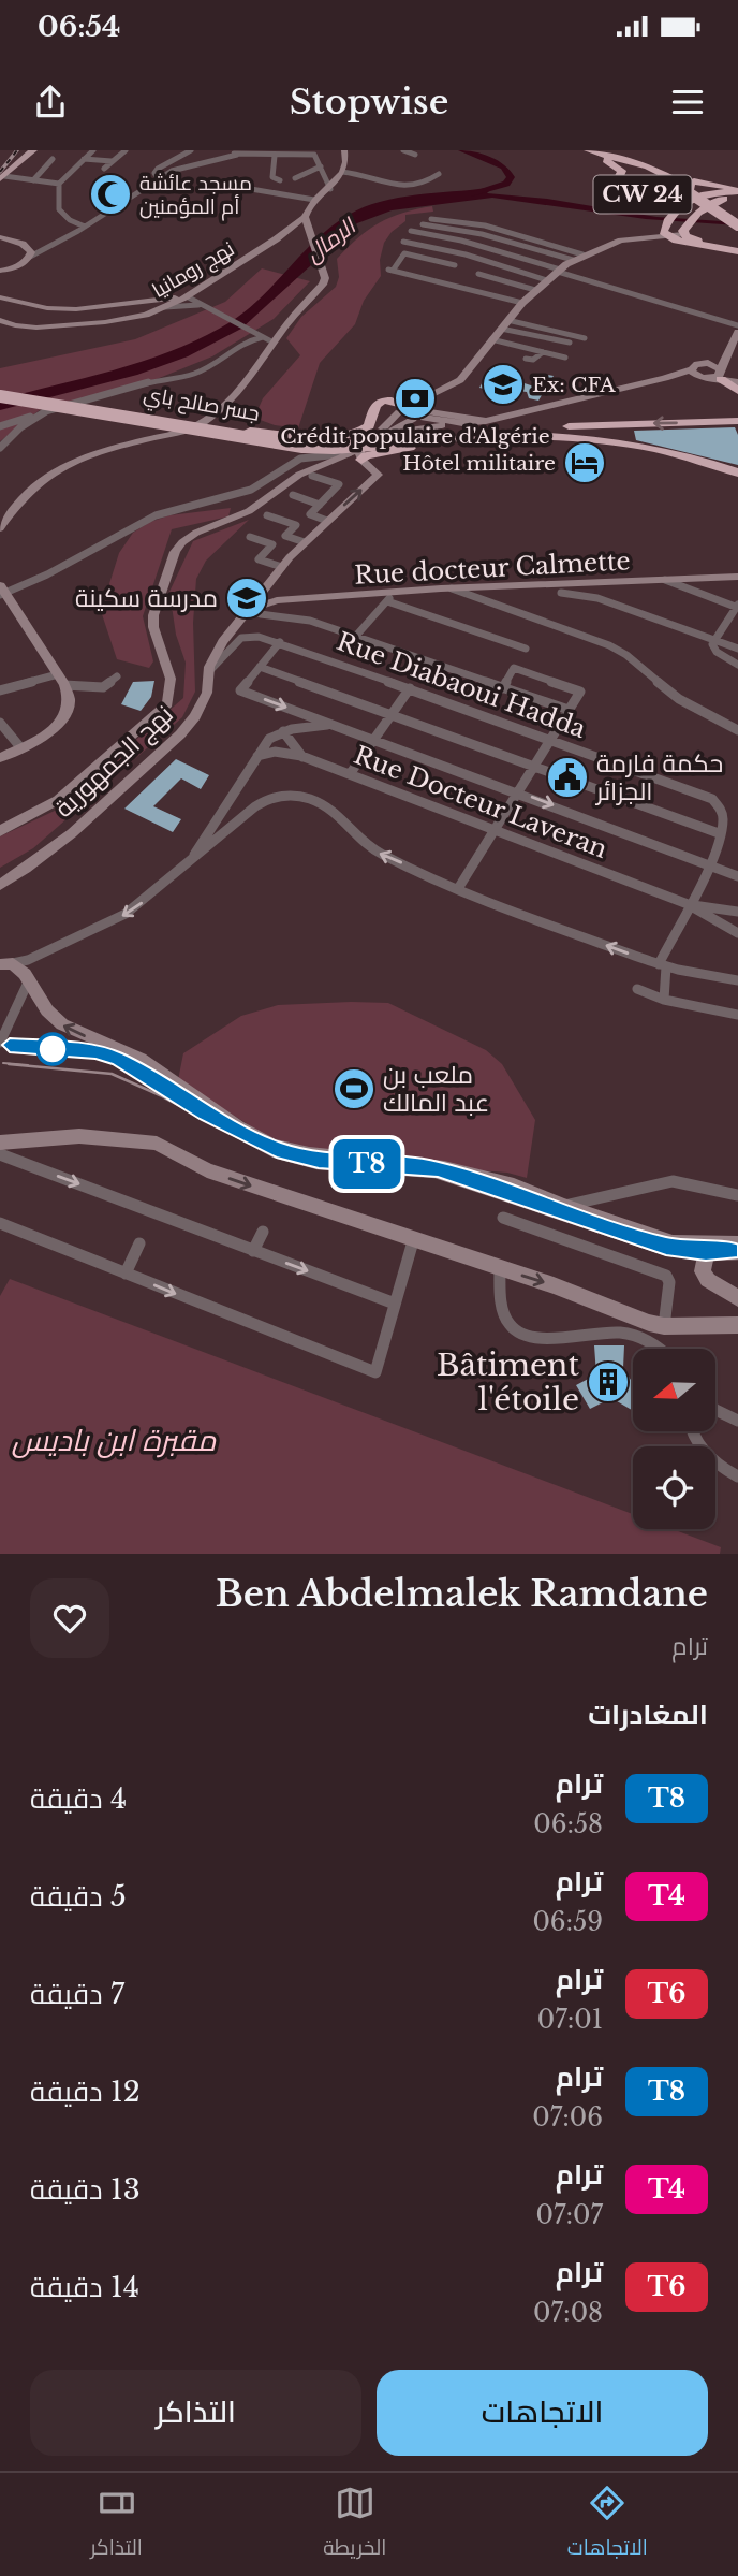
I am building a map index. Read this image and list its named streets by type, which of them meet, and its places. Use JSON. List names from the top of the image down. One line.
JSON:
{"streets":{"highway":["CW 24","جسر صالح باي"],"street":["نهج رومانيا","Rue docteur Calmette","Rue Diabaoui Hadda","نهج الجمهورية","Rue Docteur Laveran"]},"crossings":[["Rue docteur Calmette","نهج الجمهورية"],["Rue Diabaoui Hadda","نهج الجمهورية"]],"water":["الرمال"],"parks":["مقبرة ابن باديس"],"places":{"mosque":["مسجد عائشة أم المؤمنين"],"school or university":["Ex: CFA","مدرسة سكينة"],"bank":["Crédit populaire d'Algérie"],"hotel":["Hôtel militaire"],"public building":["حكمة فارمة الجزائر"],"sports":["ملعب بن عبد المالك"],"building":["Bâtiment l'étoile"]},"lines":["tram line T8"],"north":"left","page":{"status":"06:54","header":"Stopwise","on_map":"T8","heading":[["Ben Abdelmalek Ramdane","ترام"],"المغادرات"],"list":[{"mark":"T8","name":"ترام","note":"06:58","value":"4 دقيقة"},{"mark":"T4","name":"ترام","note":"06:59","value":"5 دقيقة"},{"mark":"T6","name":"ترام","note":"07:01","value":"7 دقيقة"},{"mark":"T8","name":"ترام","note":"07:06","value":"12 دقيقة"},{"mark":"T4","name":"ترام","note":"07:07","value":"13 دقيقة"},{"mark":"T6","name":"ترام","note":"07:08","value":"14 دقيقة"}],"buttons":["الاتجاهات","التذاكر"],"tabs":["الاتجاهات","الخريطة","التذاكر"]}}
